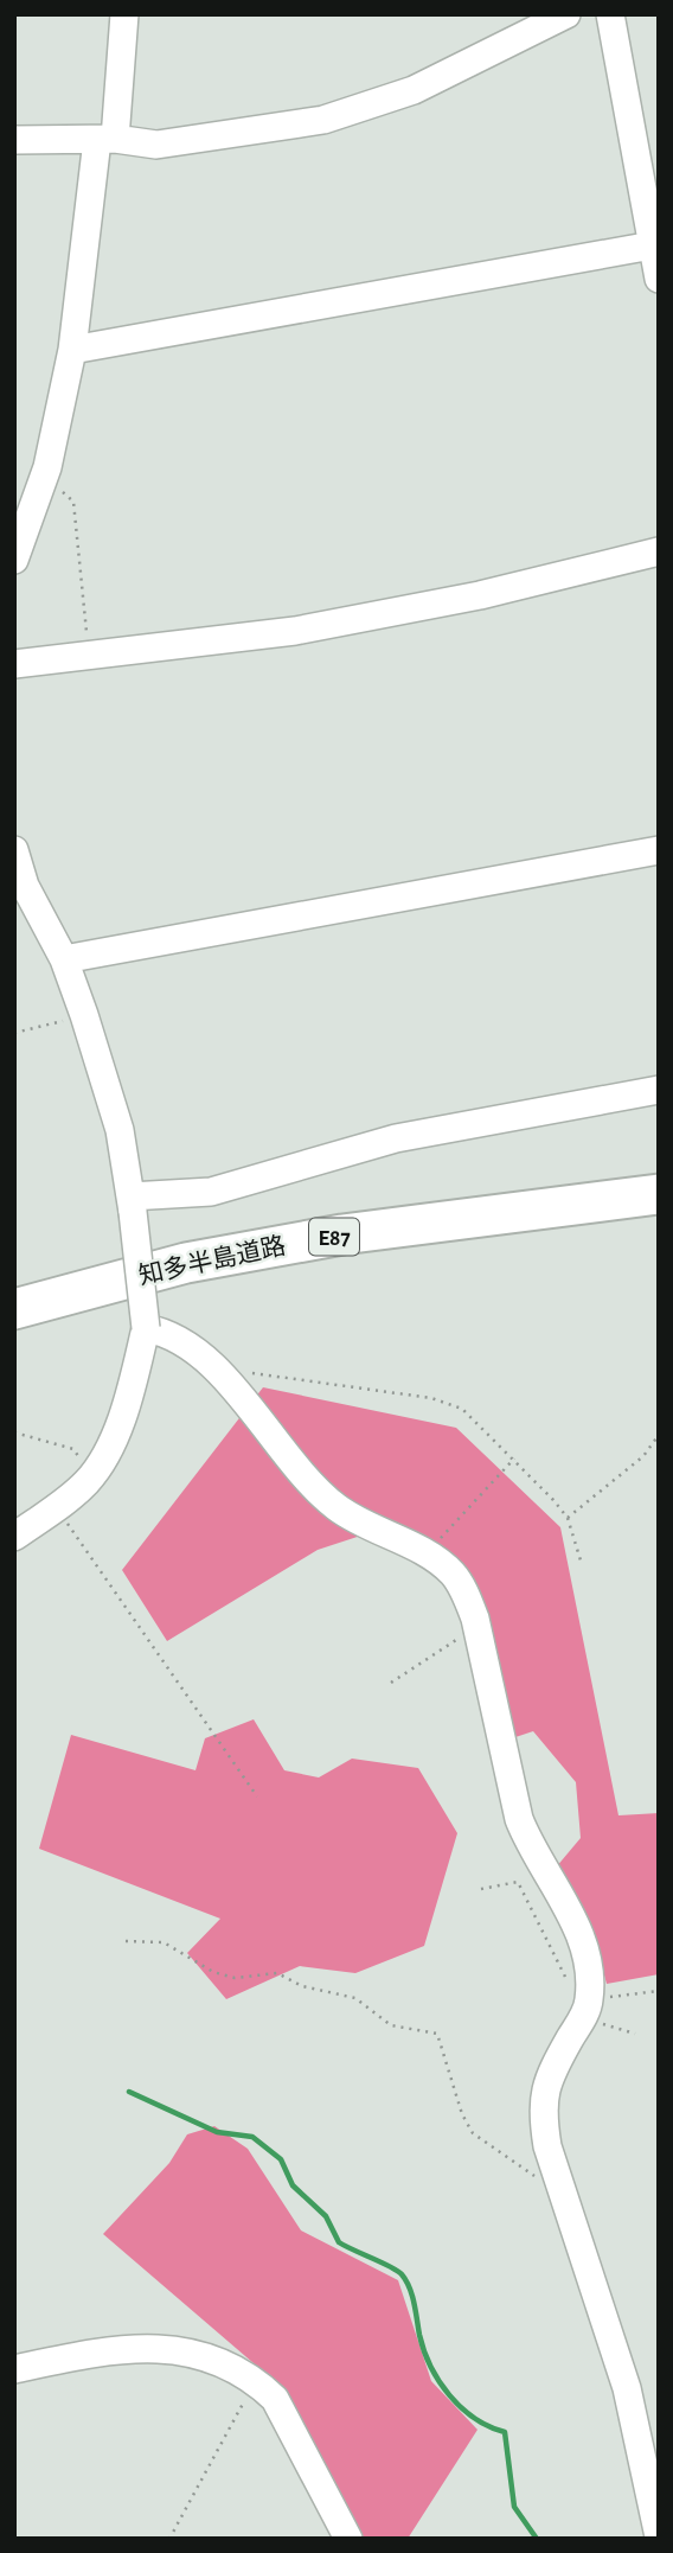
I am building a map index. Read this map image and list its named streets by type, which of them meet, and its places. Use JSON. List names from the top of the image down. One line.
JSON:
{"streets":{"highway":["E87","知多半島道路"]}}
